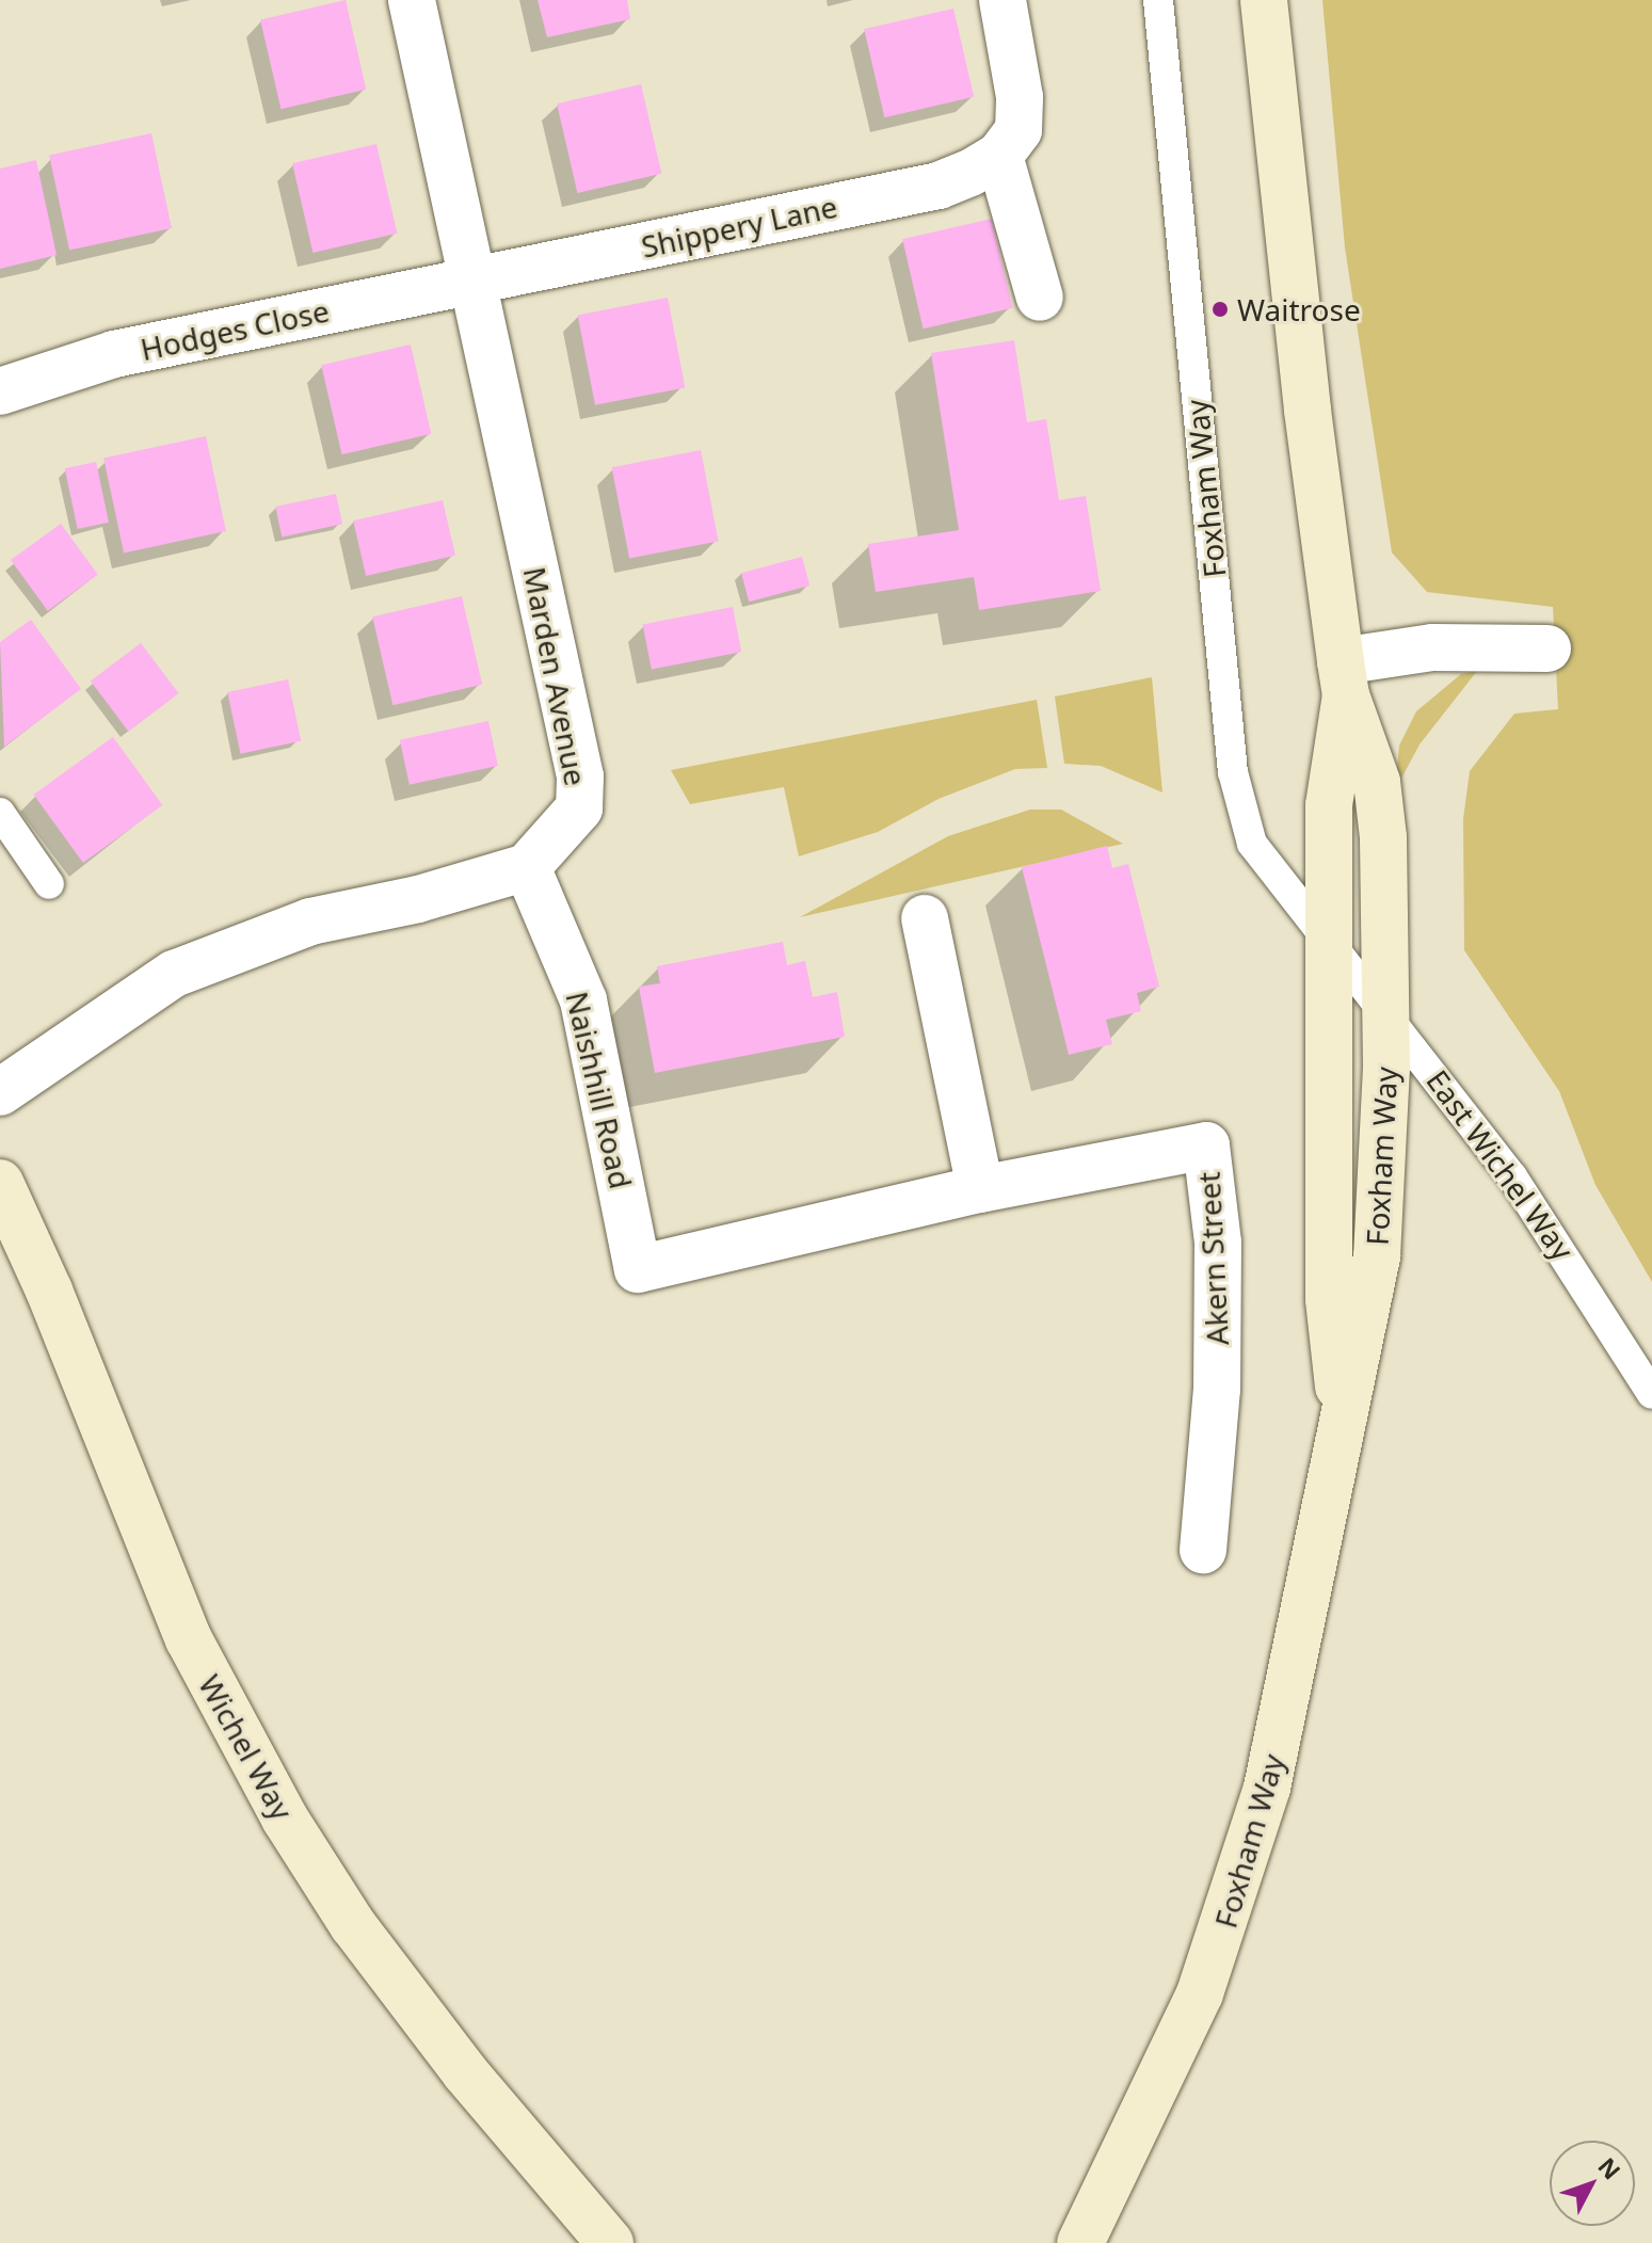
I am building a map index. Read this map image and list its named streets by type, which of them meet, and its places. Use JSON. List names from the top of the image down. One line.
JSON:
{"streets":{"main road":["Foxham Way","Wichel Way"],"street":["Shippery Lane","Hodges Close","Marden Avenue","Naishhill Road","Akern Street"],"lane":["East Wichel Way"]},"crossings":[["Shippery Lane","Hodges Close"],["Shippery Lane","Marden Avenue"],["Hodges Close","Marden Avenue"],["Foxham Way","East Wichel Way"],["Marden Avenue","Naishhill Road"],["Naishhill Road","Akern Street"]],"places":["Waitrose"],"north":"top right"}
